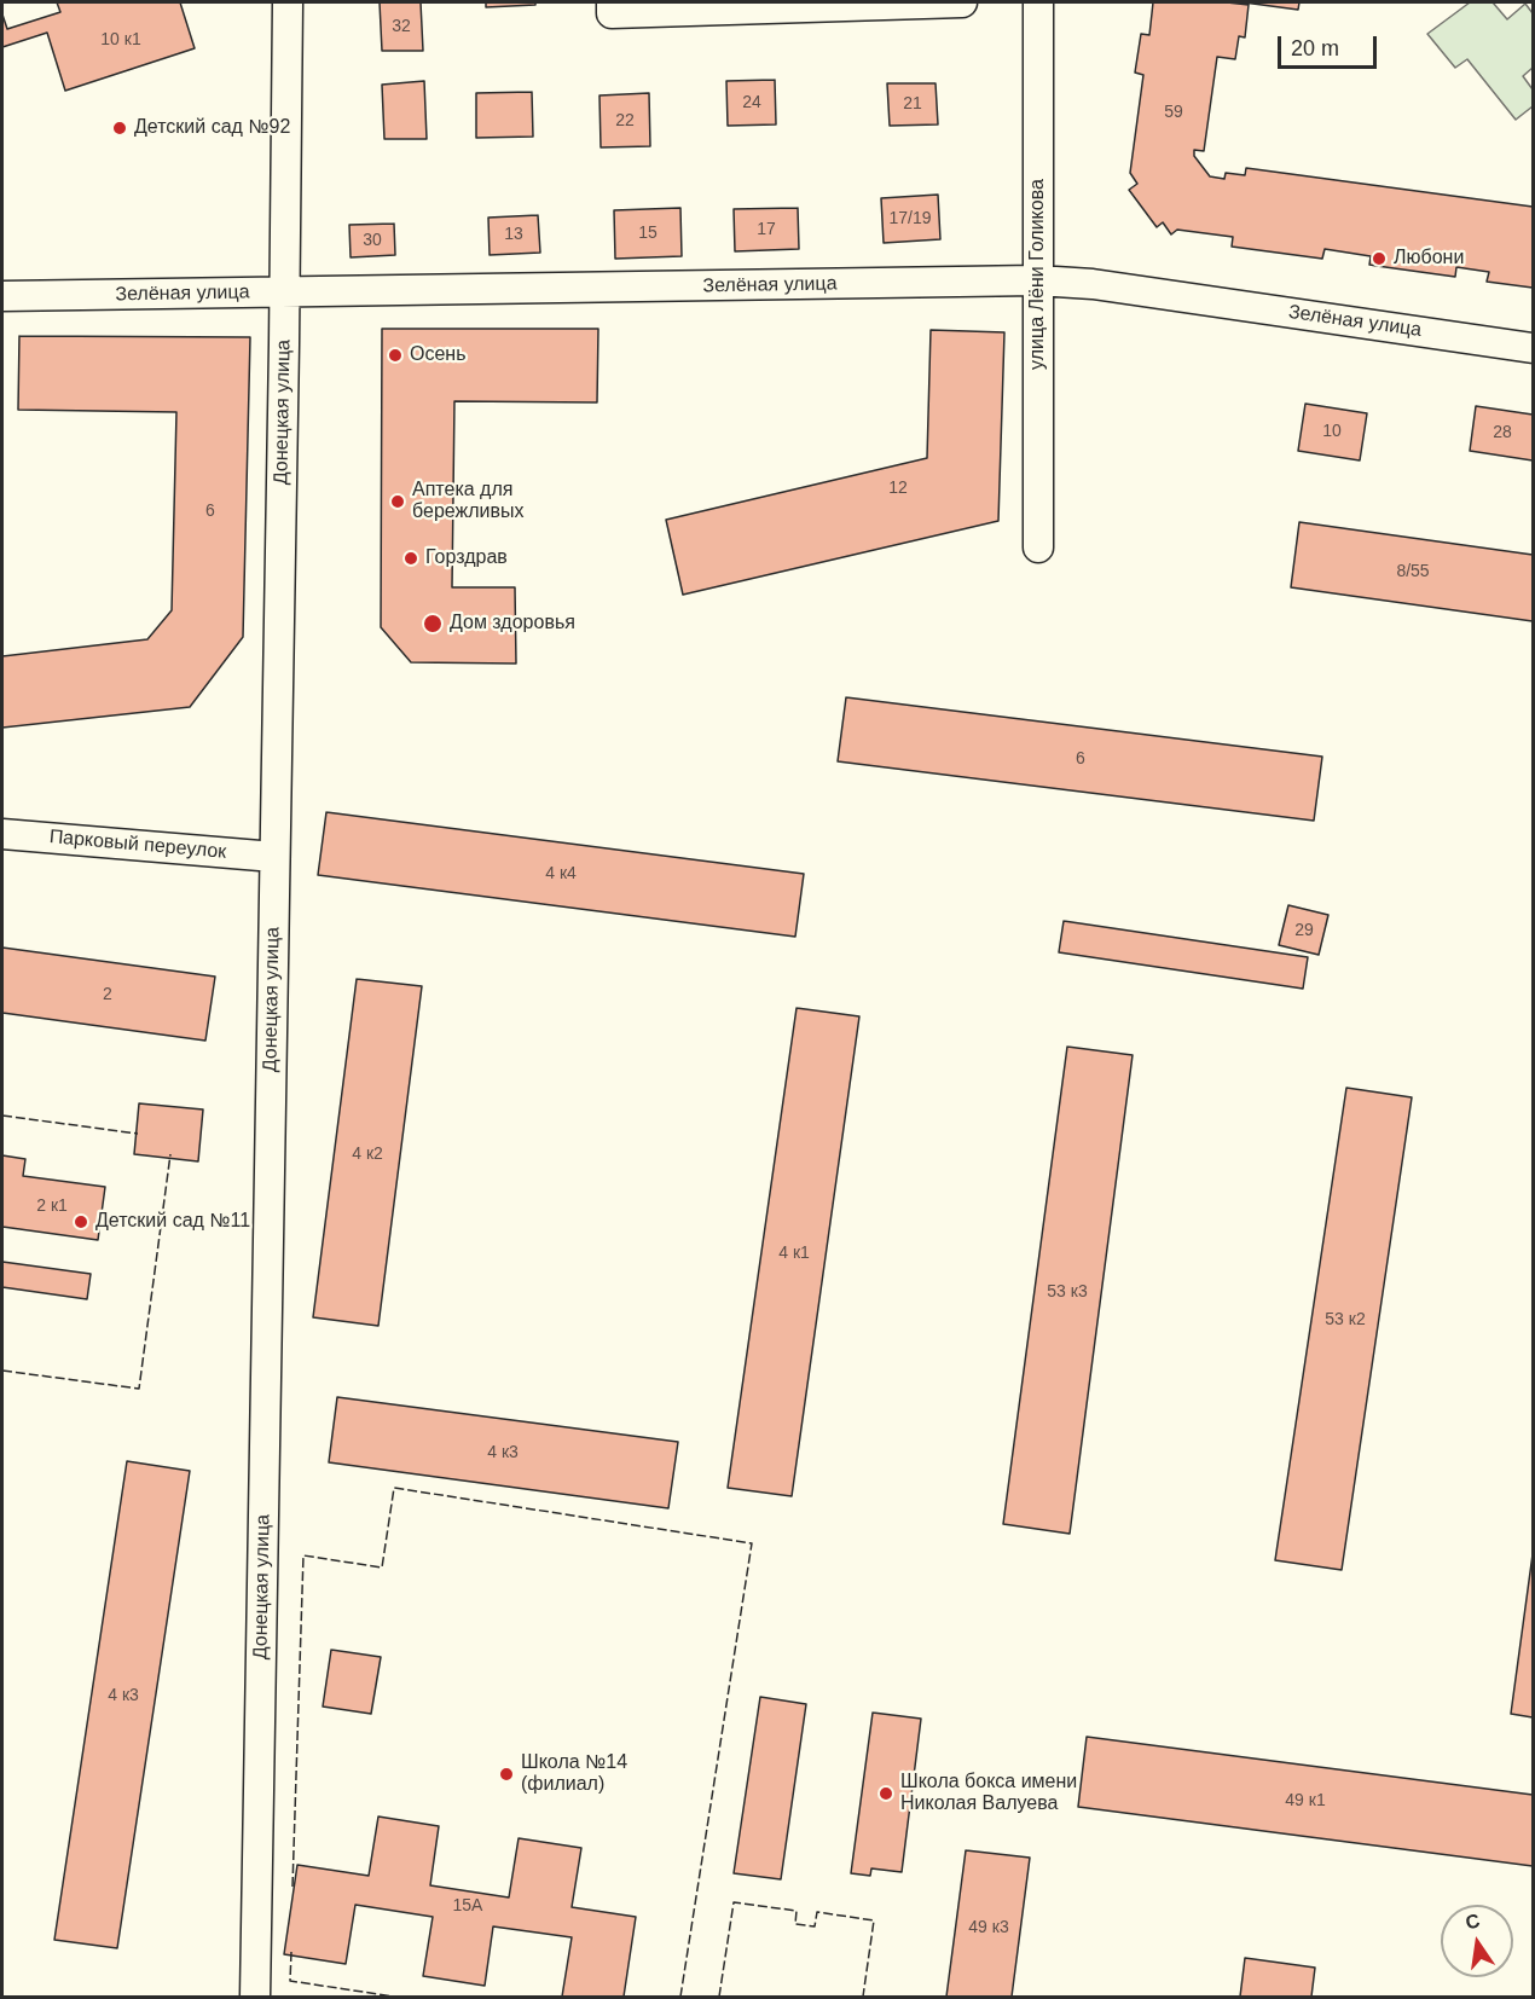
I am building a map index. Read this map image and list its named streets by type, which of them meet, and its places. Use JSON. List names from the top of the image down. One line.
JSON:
{"streets":{"street":["улица Лёни Голикова","Зелёная улица","Донецкая улица","Парковый переулок"]},"crossings":[["улица Лёни Голикова","Зелёная улица"],["Зелёная улица","Донецкая улица"],["Донецкая улица","Парковый переулок"]],"places":["Детский сад №92","Любони","Осень","Аптека для бережливых","Горздрав","Дом здоровья","Детский сад №11","Школа №14 (филиал)","Школа бокса имени Николая Валуева"],"house_numbers":["32","10 к1","24","21","59","22","17/19","17","15","13","30","10","28","12","6","8/55","6","4 к4","29","2","4 к2","2 к1","4 к1","53 к3","53 к2","4 к3","4 к3","49 к1","15А","49 к3"],"scale_bar":"20 m","north":"top"}
